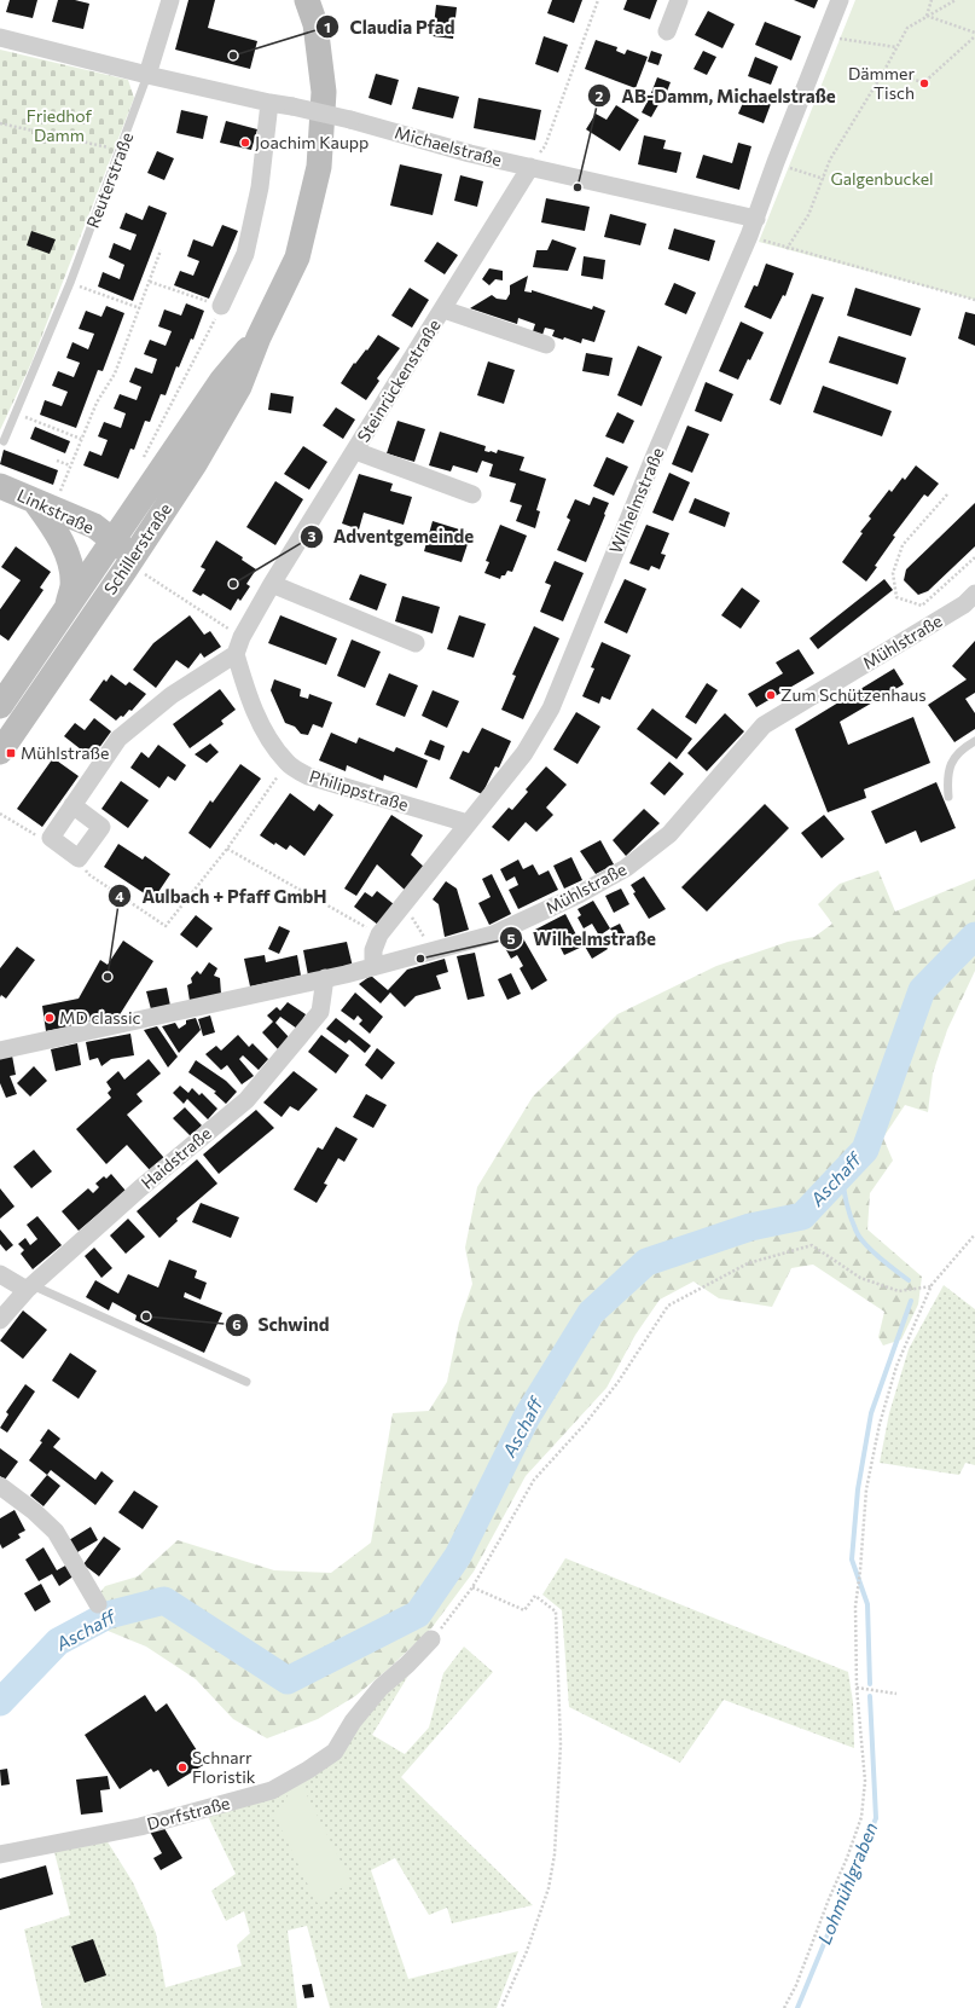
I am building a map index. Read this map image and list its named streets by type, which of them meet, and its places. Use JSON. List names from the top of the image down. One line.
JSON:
{"streets":{"main road":["Linkstraße","Schillerstraße"],"street":["Michaelstraße","Steinrückenstraße","Wilhelmstraße","Mühlstraße","Philippstraße","Haidstraße","Dorfstraße"],"lane":["Reuterstraße"]},"crossings":[["Michaelstraße","Reuterstraße"],["Michaelstraße","Steinrückenstraße"],["Michaelstraße","Wilhelmstraße"],["Steinrückenstraße","Philippstraße"],["Wilhelmstraße","Mühlstraße"],["Wilhelmstraße","Philippstraße"],["Linkstraße","Schillerstraße"],["Mühlstraße","Haidstraße"]],"water":["Aschaff","Lohmühlgraben"],"parks":["Friedhof Damm","Galgenbuckel"],"places":{"other":["Claudia Pfad","Dämmer Tisch","Joachim Kaupp","AB-Damm, Michaelstraße","Adventgemeinde","Zum Schützenhaus","Wilhelmstraße","Aulbach + Pfaff GmbH","MD classic","Schwind","Schnarr Floristik"],"transit":["Mühlstraße"]}}
